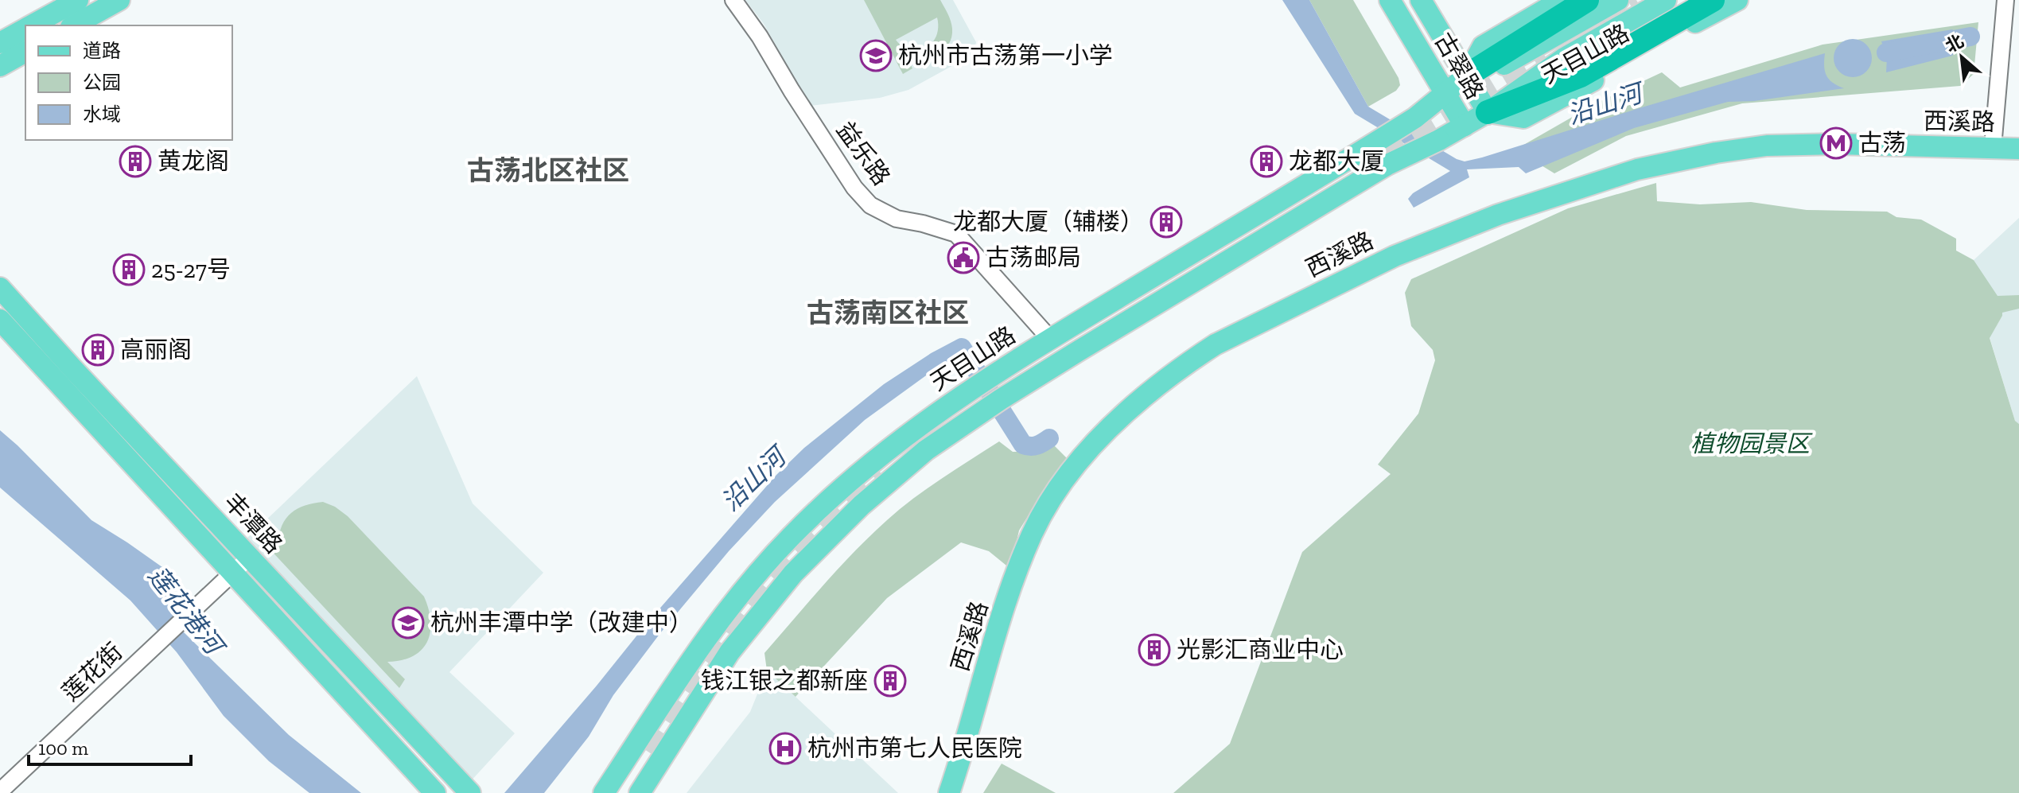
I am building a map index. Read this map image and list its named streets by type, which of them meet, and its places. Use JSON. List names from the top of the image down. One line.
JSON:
{"streets":{"main road":["天目山路","古翠路","西溪路","丰潭路"],"street":["益乐路","莲花街"]},"crossings":[["天目山路","古翠路"],["天目山路","益乐路"],["丰潭路","莲花街"]],"districts":["古荡北区社区","古荡南区社区"],"water":["沿山河","莲花港河"],"parks":["植物园景区"],"places":{"school or university":["杭州市古荡第一小学","杭州丰潭中学（改建中）"],"metro station":["古荡"],"building":["黄龙阁","龙都大厦","龙都大厦（辅楼）","25-27号","高丽阁","光影汇商业中心","钱江银之都新座"],"public building":["古荡邮局"],"hospital":["杭州市第七人民医院"]},"legend":["道路","公园","水域"],"scale_bar":"100 m","north":"top left"}
